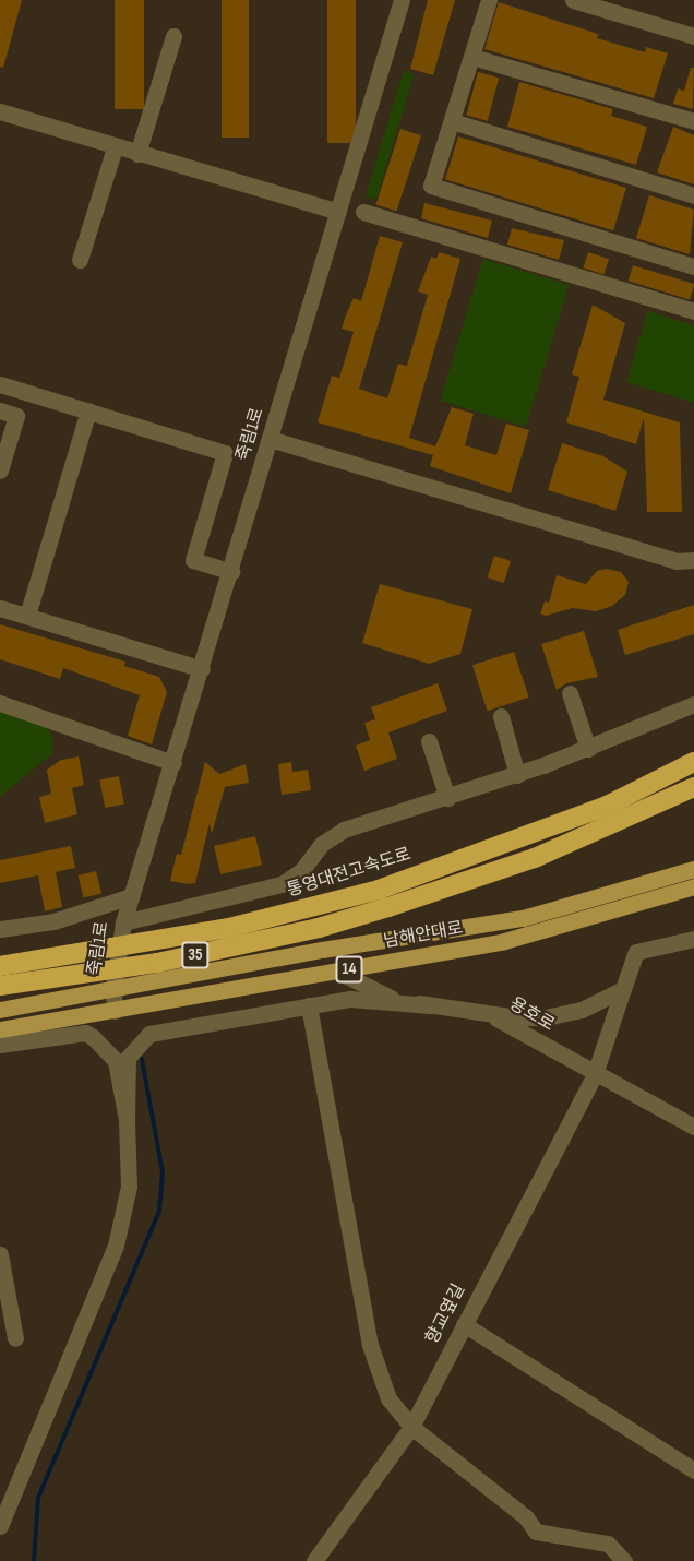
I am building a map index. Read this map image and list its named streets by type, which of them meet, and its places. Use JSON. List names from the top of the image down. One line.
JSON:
{"streets":{"highway":["통영대전고속도로","35"],"main road":["남해안대로","14"],"street":["죽림1로","용호로","향교옆길"]},"crossings":[["죽림1로","남해안대로"],["남해안대로","용호로"],["용호로","향교옆길"]]}
